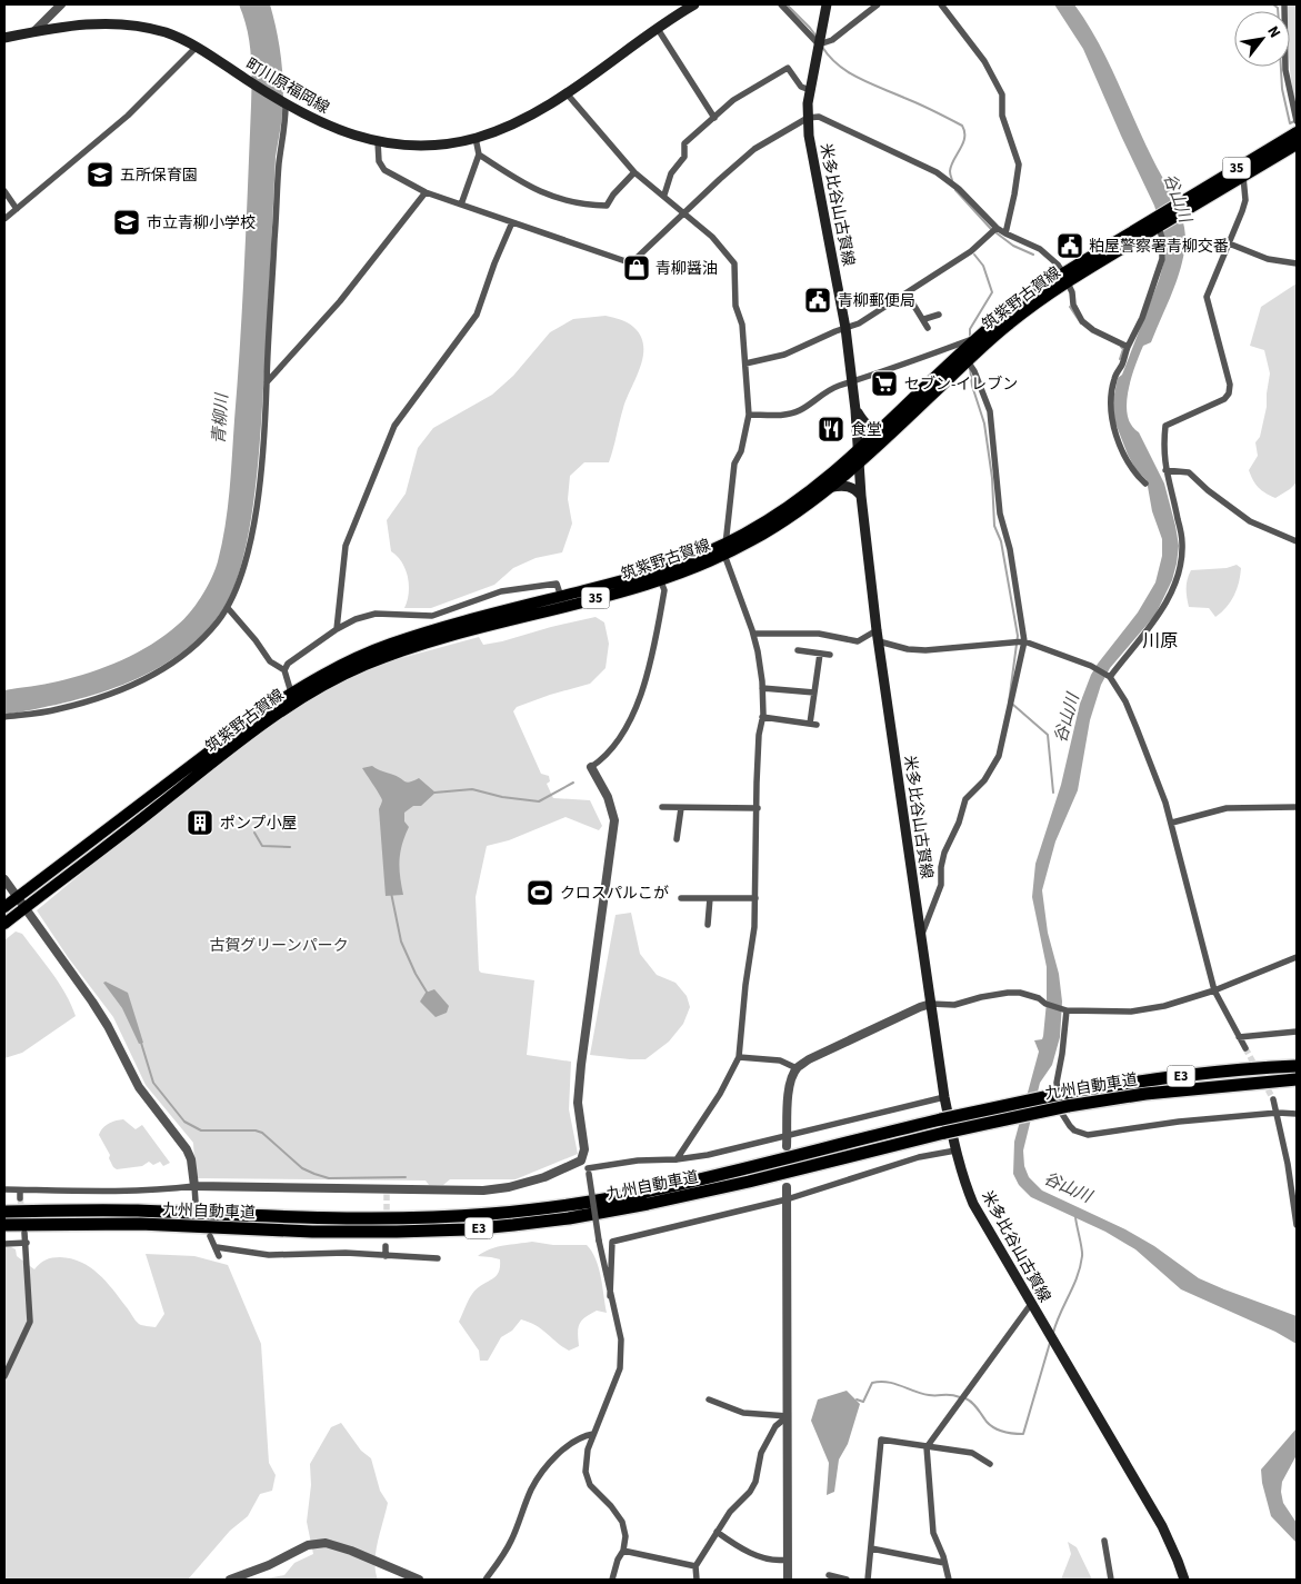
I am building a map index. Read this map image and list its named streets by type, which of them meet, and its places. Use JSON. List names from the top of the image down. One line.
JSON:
{"streets":{"highway":["E3","九州自動車道"],"main road":["町川原福岡線","35","米多比谷山古賀線","筑紫野古賀線"]},"crossings":[["米多比谷山古賀線","筑紫野古賀線"]],"districts":["川原"],"water":["谷山川","青柳川"],"parks":["古賀グリーンパーク"],"places":{"school or university":["五所保育園","市立青柳小学校"],"public building":["粕屋警察署青柳交番","青柳郵便局"],"shop":["青柳醤油"],"supermarket":["セブン-イレブン"],"restaurant":["食堂"],"building":["ポンプ小屋"],"sports":["クロスパルこが"]},"north":"top right"}
